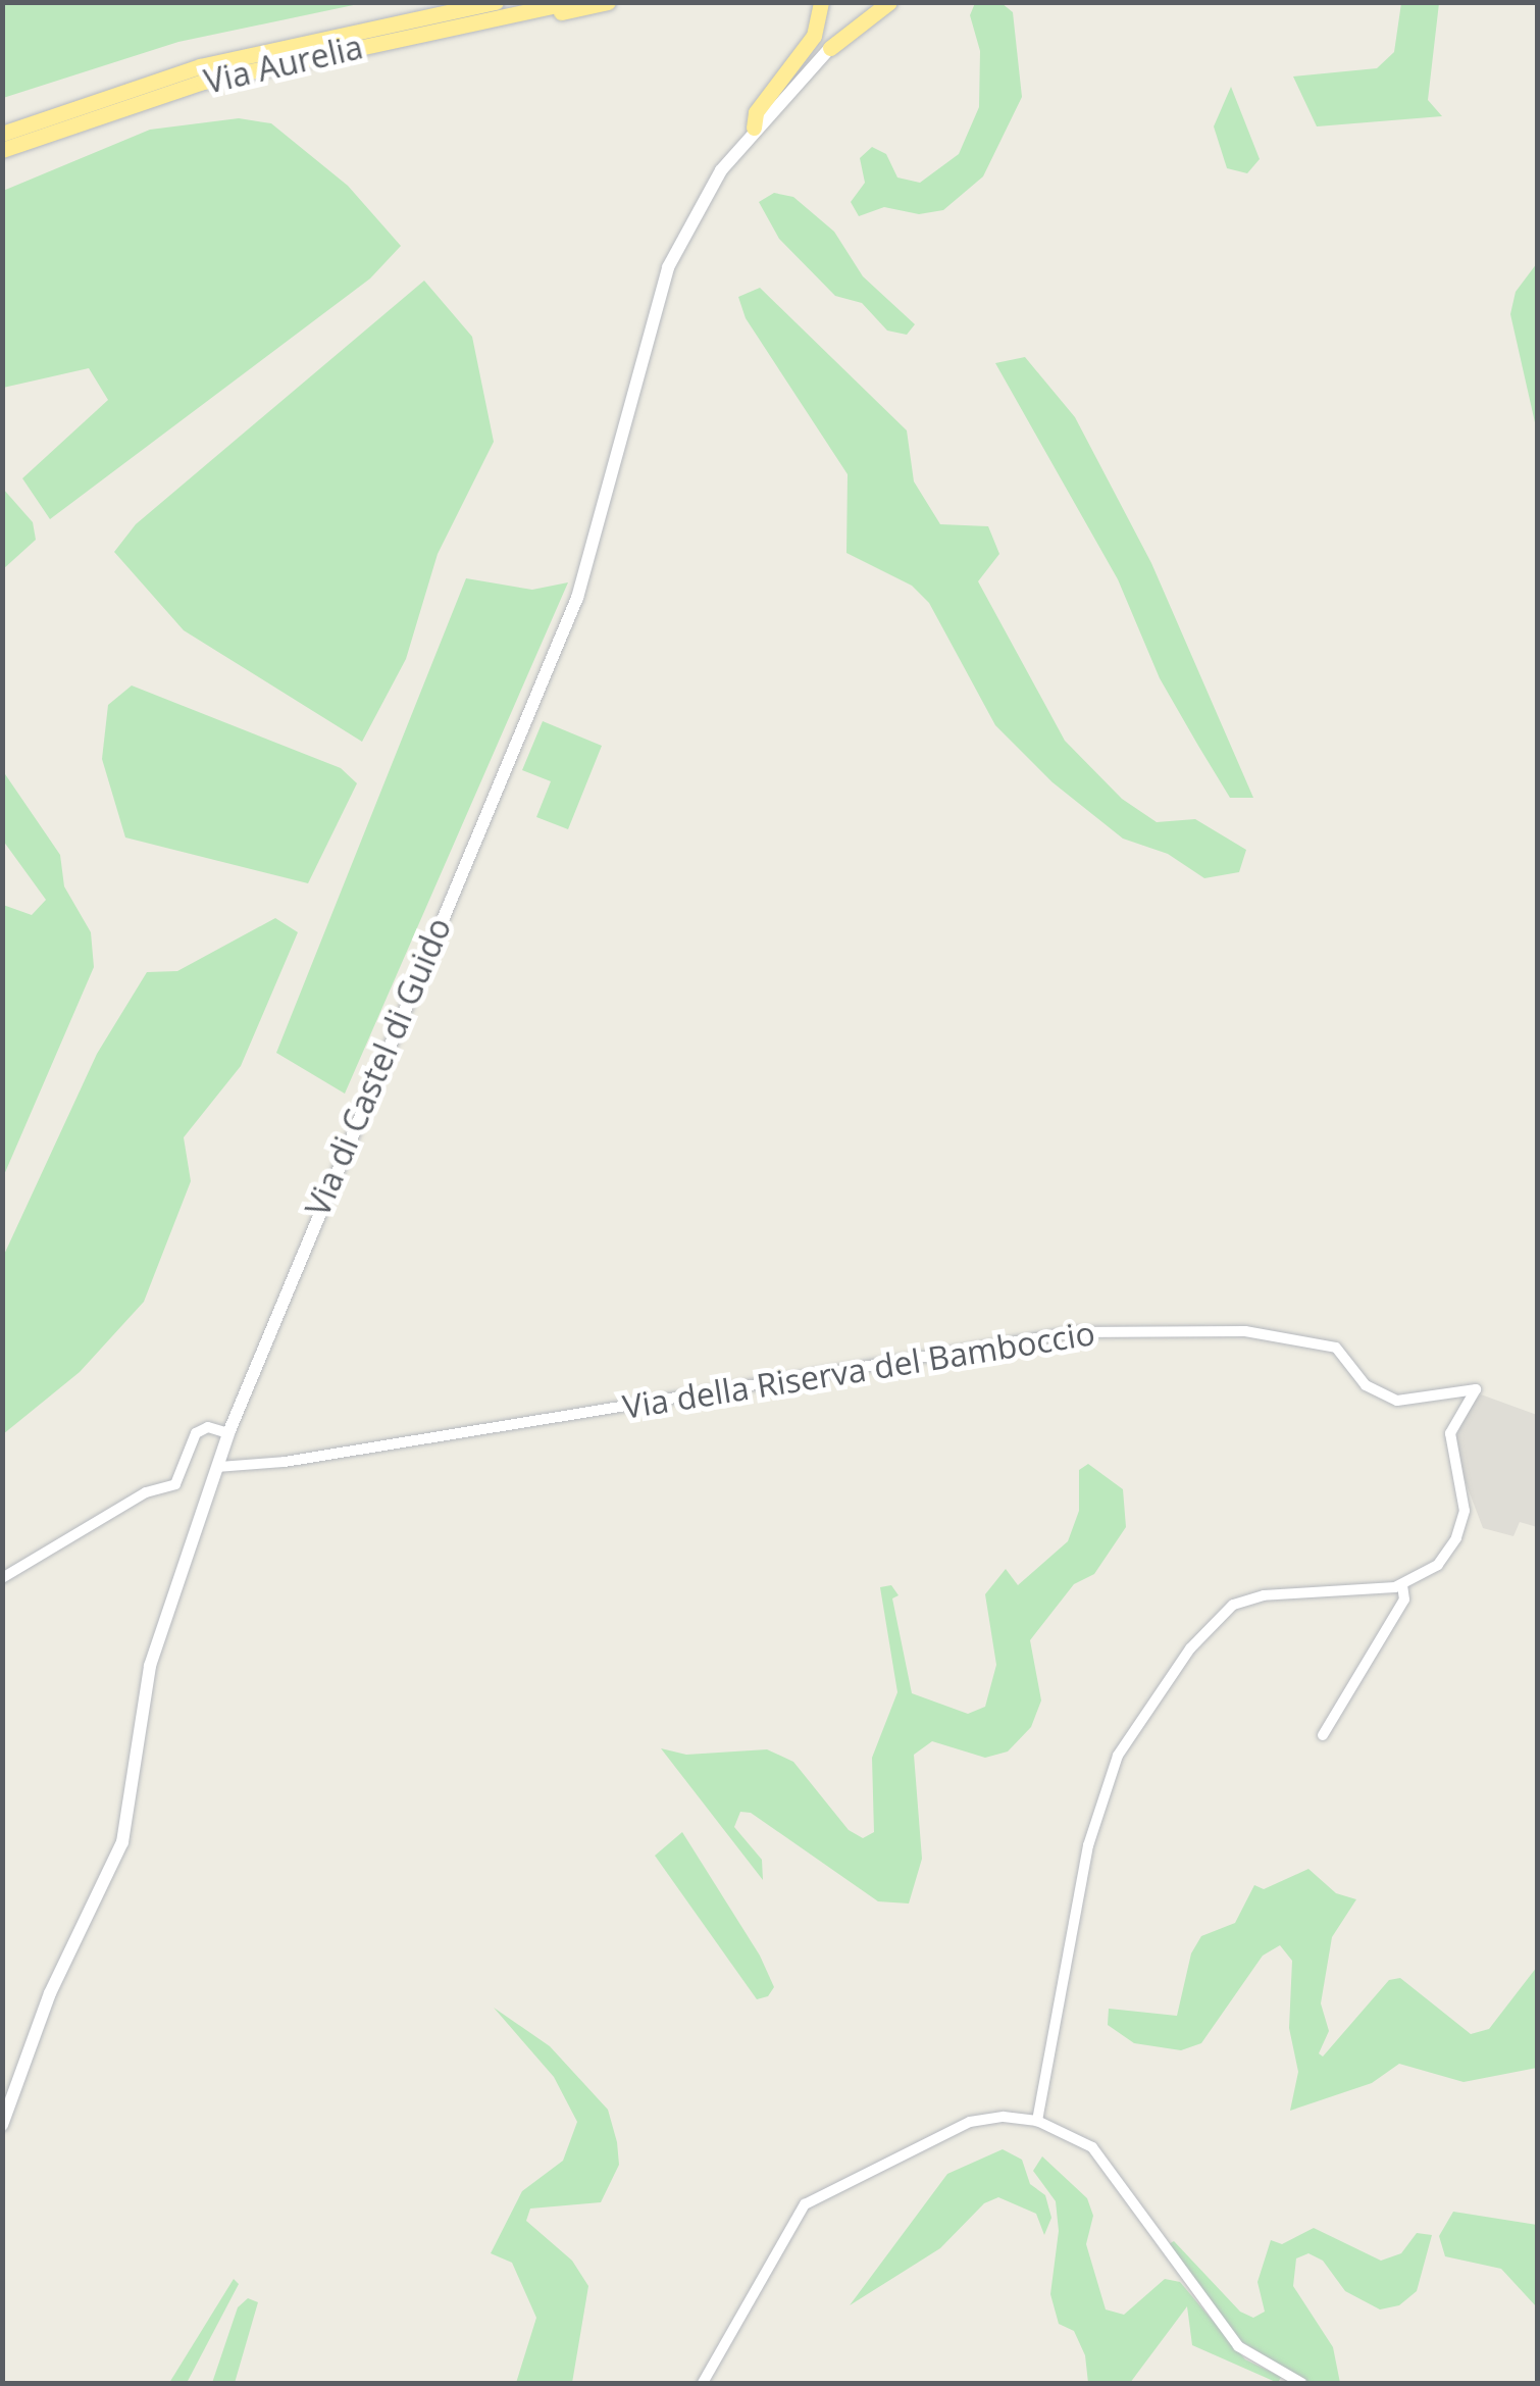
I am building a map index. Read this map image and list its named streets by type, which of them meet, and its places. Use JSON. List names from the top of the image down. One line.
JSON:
{"streets":{"highway":["Via Aurelia"],"street":["Via di Castel di Guido","Via della Riserva del Bamboccio"]},"crossings":[["Via di Castel di Guido","Via della Riserva del Bamboccio"]]}
